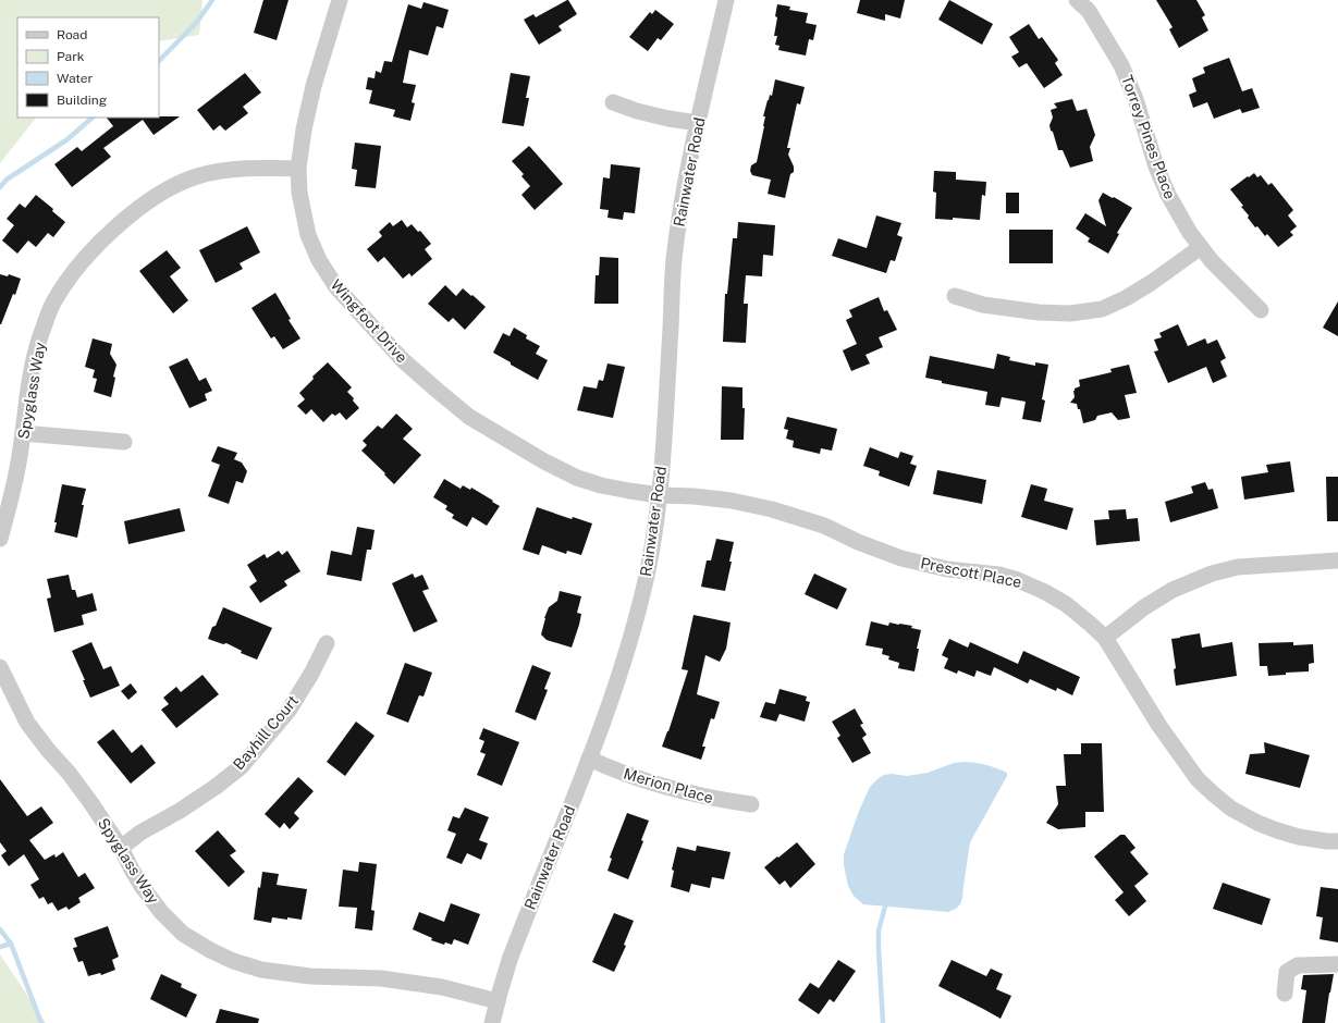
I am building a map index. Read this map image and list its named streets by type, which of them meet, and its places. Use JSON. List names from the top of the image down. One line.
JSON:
{"streets":{"street":["Torrey Pines Place","Rainwater Road","Wingfoot Drive","Spyglass Way","Prescott Place","Bayhill Court","Merion Place"]},"crossings":[["Rainwater Road","Wingfoot Drive"],["Rainwater Road","Spyglass Way"],["Rainwater Road","Prescott Place"],["Rainwater Road","Merion Place"],["Wingfoot Drive","Spyglass Way"],["Wingfoot Drive","Prescott Place"],["Spyglass Way","Bayhill Court"]],"legend":["Road","Park","Water","Building"]}
